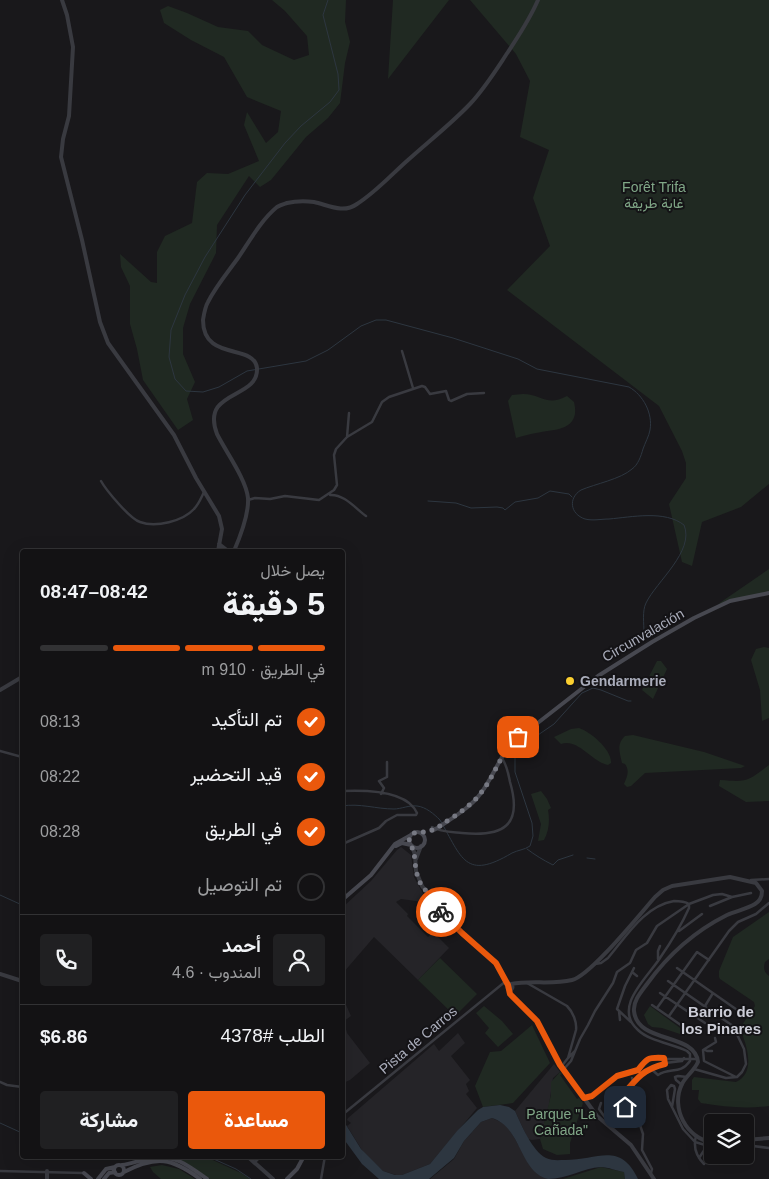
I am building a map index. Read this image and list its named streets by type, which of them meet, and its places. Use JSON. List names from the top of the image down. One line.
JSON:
{"streets":{"main road":["Circunvalación"],"street":["Pista de Carros"]},"districts":["Barrio de los Pinares"],"parks":["Forêt Trifa غابة طريفة","Parque \"La Cañada\""],"places":["Gendarmerie"],"page":{"heading":["5 دقيقة","يصل خلال","08:42–08:47"],"panel":["أحمد","المندوب · 4.6","الطلب #4378","$6.86"],"bar":"في الطريق · 910 m","list":[["تم التأكيد","08:13"],["قيد التحضير","08:22"],["في الطريق","08:28"],"تم التوصيل"],"buttons":["مساعدة","مشاركة"]}}
